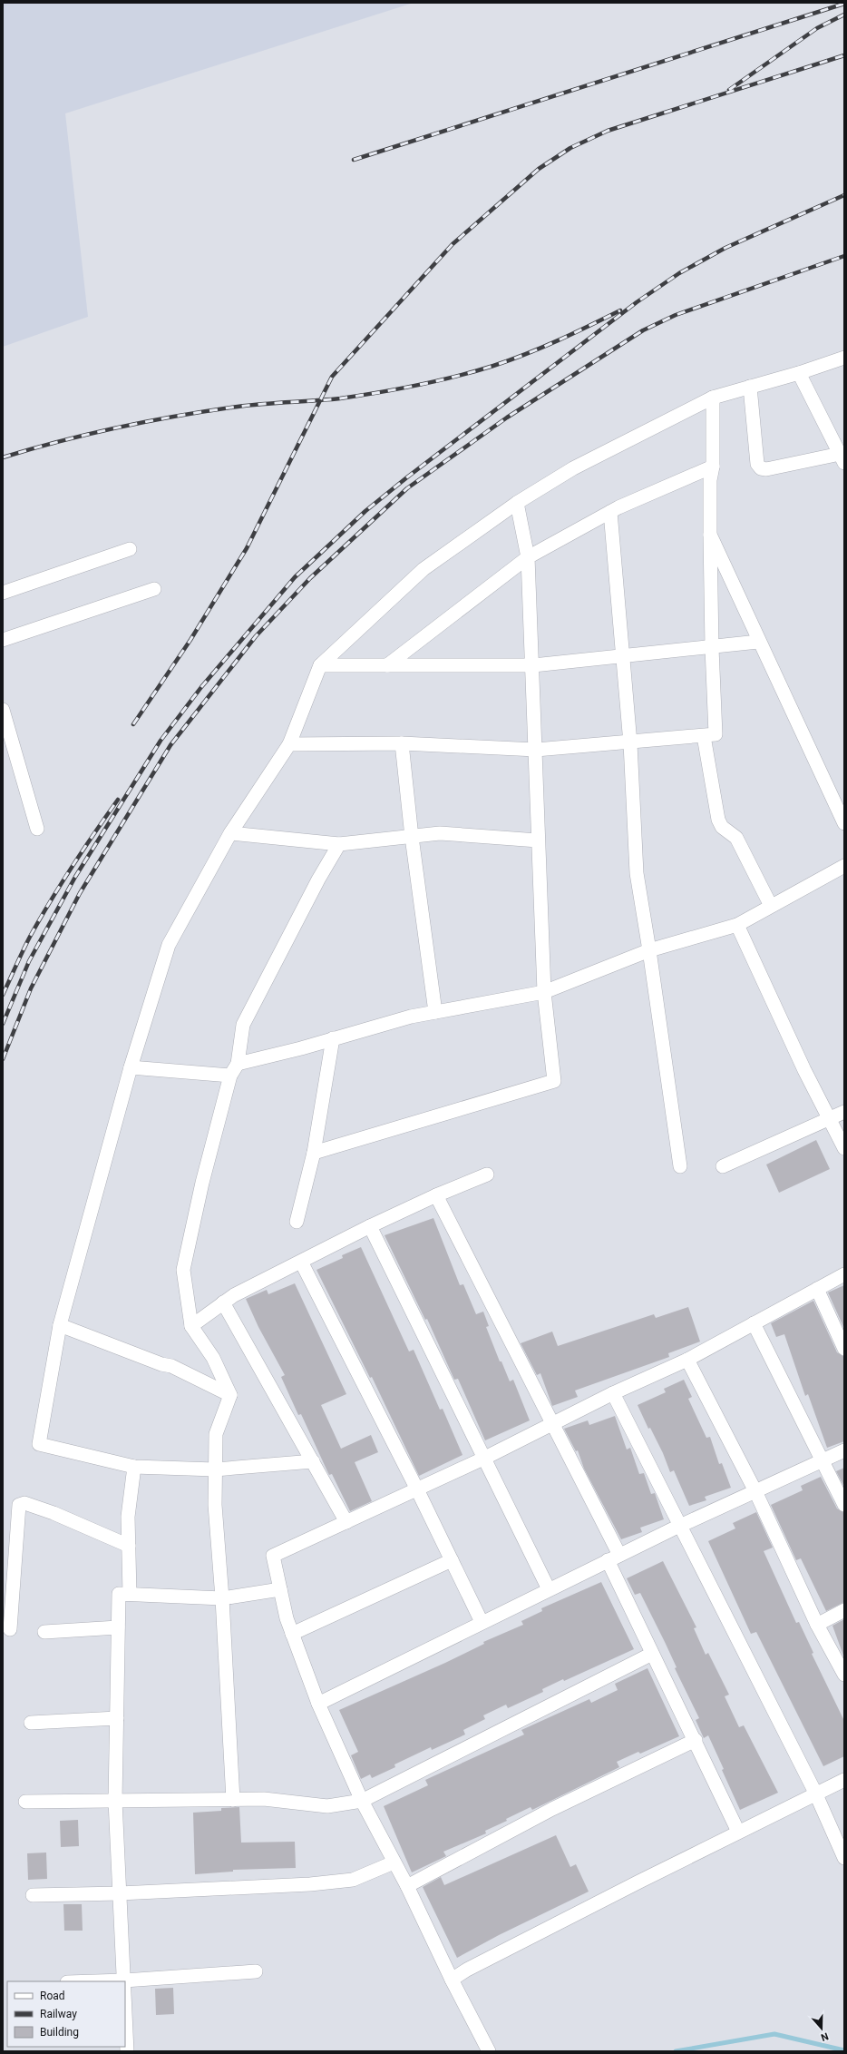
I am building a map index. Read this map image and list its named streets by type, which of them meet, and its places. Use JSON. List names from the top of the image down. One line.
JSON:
{"legend":["Road","Railway","Building"],"north":"bottom"}
